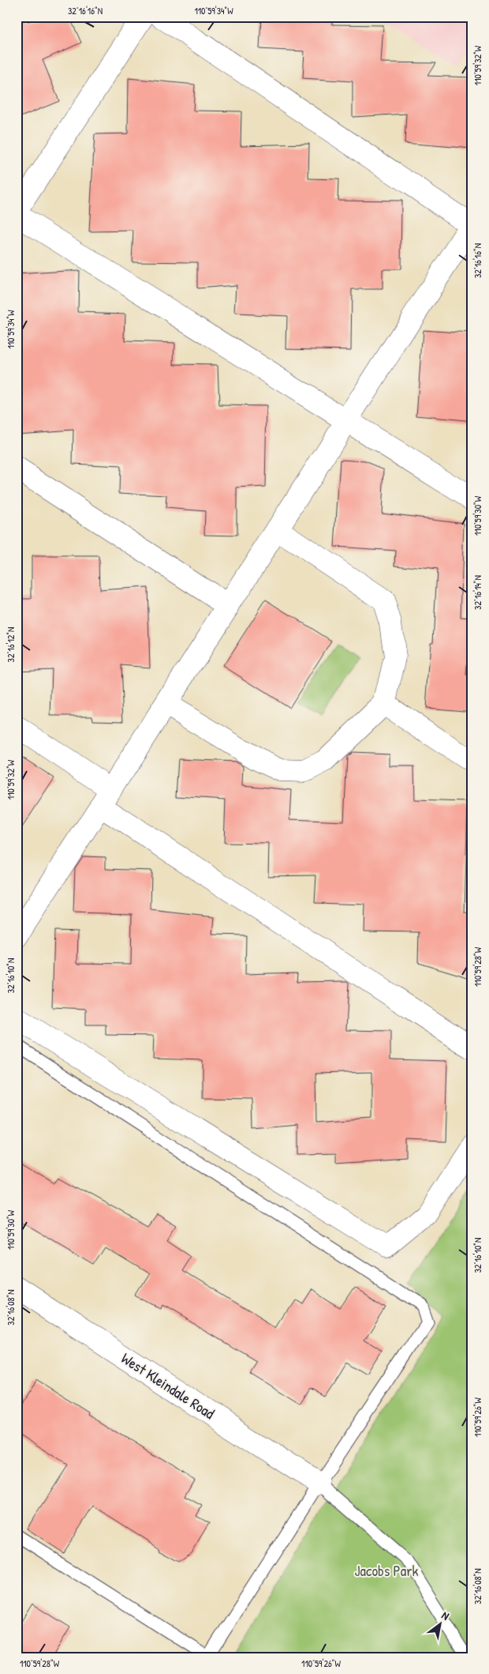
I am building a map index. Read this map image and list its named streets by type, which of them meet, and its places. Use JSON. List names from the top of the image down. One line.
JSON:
{"streets":{"street":["West Kleindale Road"]},"parks":["Jacobs Park"],"north":"top right","coordinates":["32°16'16\"N","110°59'34\"W","110°59'32\"W","110°59'30\"W","32°16'14\"N","32°16'12\"N","110°59'28\"W","32°16'10\"N","32°16'08\"N","110°59'26\"W"]}
